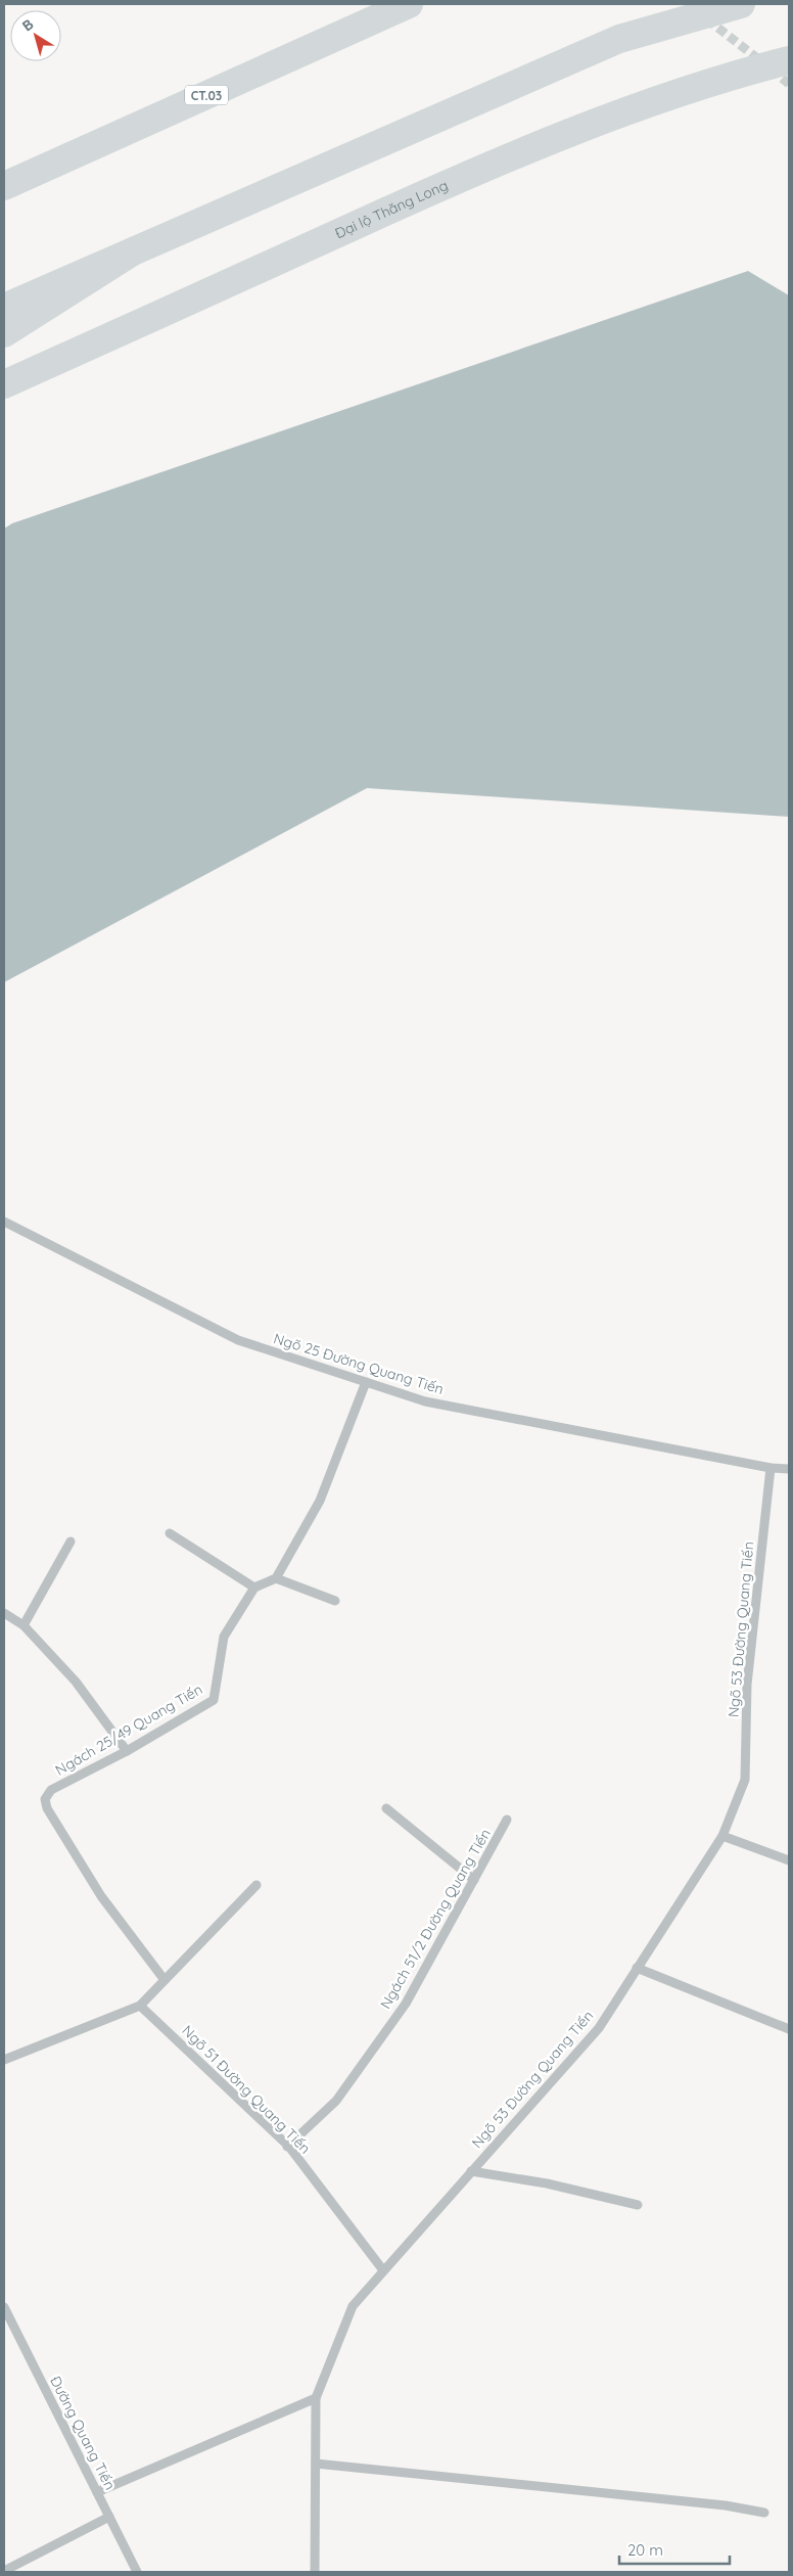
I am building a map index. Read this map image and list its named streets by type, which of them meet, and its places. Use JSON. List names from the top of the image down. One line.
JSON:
{"streets":{"main road":["CT.03","Đại lộ Thăng Long"],"street":["Ngõ 25 Đường Quang Tiến","Ngõ 53 Đường Quang Tiến","Ngách 25/49 Quang Tiến","Ngách 51/2 Đường Quang Tiến","Ngõ 51 Đường Quang Tiến","Đường Quang Tiến"]},"crossings":[["Ngõ 25 Đường Quang Tiến","Ngõ 53 Đường Quang Tiến"],["Ngõ 53 Đường Quang Tiến","Ngõ 51 Đường Quang Tiến"],["Ngách 51/2 Đường Quang Tiến","Ngõ 51 Đường Quang Tiến"]],"scale_bar":"20 m","north":"top left"}
